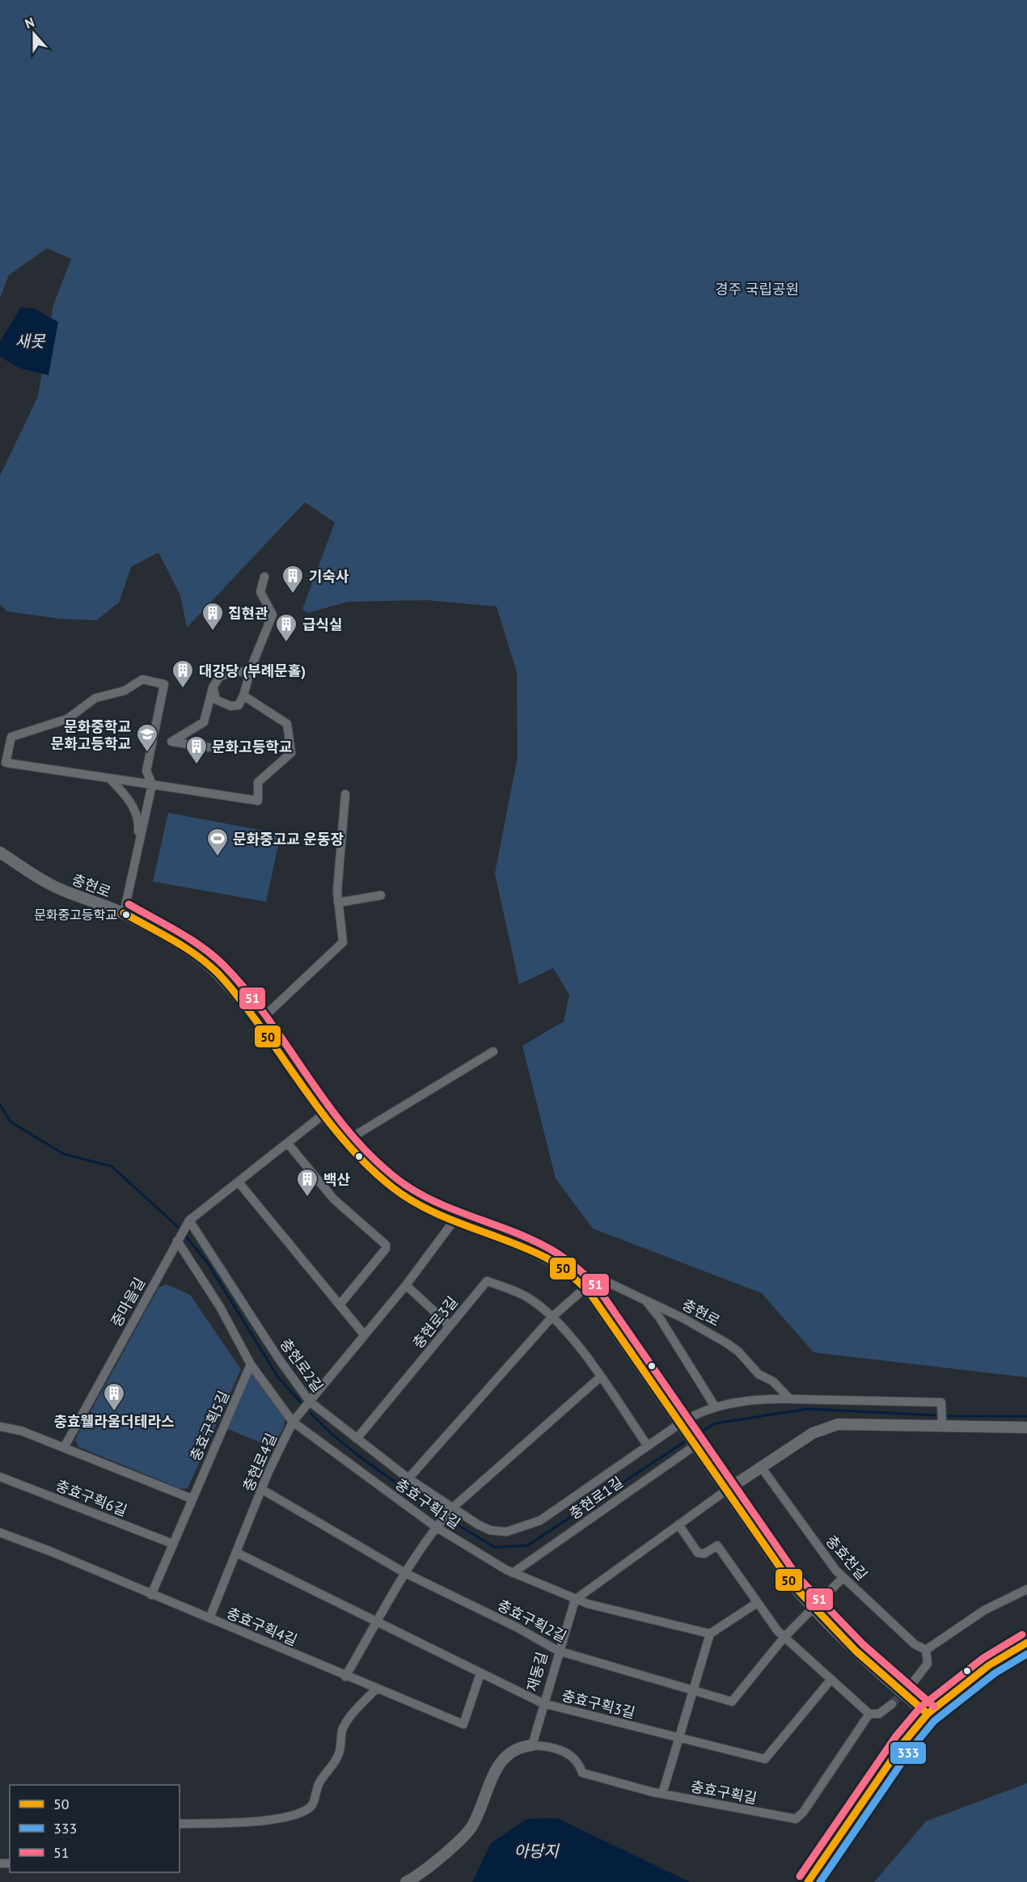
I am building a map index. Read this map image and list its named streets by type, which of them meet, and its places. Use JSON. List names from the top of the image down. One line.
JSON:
{"streets":{"street":["충현로","중마을길","충현로3길","충현로2길","충효구획5길","충현로4길","충효구획6길","충현로1길","충효구획1길","충효천길","충효구획2길","충효구획4길","재동길","충효구획3길","충효구획길"]},"crossings":[["충현로","중마을길"],["충현로","충현로2길"],["충현로","충현로4길"],["충현로","충현로1길"],["중마을길","충현로2길"],["중마을길","충효구획1길"],["충현로3길","충현로2길"],["충현로2길","충현로4길"],["충효구획5길","충효구획6길"],["충효구획5길","충효구획1길"],["충효구획5길","충효구획4길"],["충현로4길","충효구획1길"],["충현로4길","충효구획2길"],["충현로4길","충효구획4길"],["충현로4길","충효구획3길"],["충현로1길","충효구획1길"],["충효구획1길","재동길"],["충효구획2길","재동길"],["충효구획4길","충효구획3길"],["재동길","충효구획3길"],["재동길","충효구획길"]],"water":["새못","아당지"],"parks":["경주 국립공원"],"places":{"building":["기숙사","집현관","급식실","대강당 (부례문홀)","문화고등학교","백산","충효웰라움더테라스"],"school or university":["문화중학교 문화고등학교"],"sports":["문화중고교 운동장"],"other":["문화중고등학교"]},"lines":["transit line 51","transit line 50","transit line 333"],"legend":["50","333","51"],"north":"top"}
